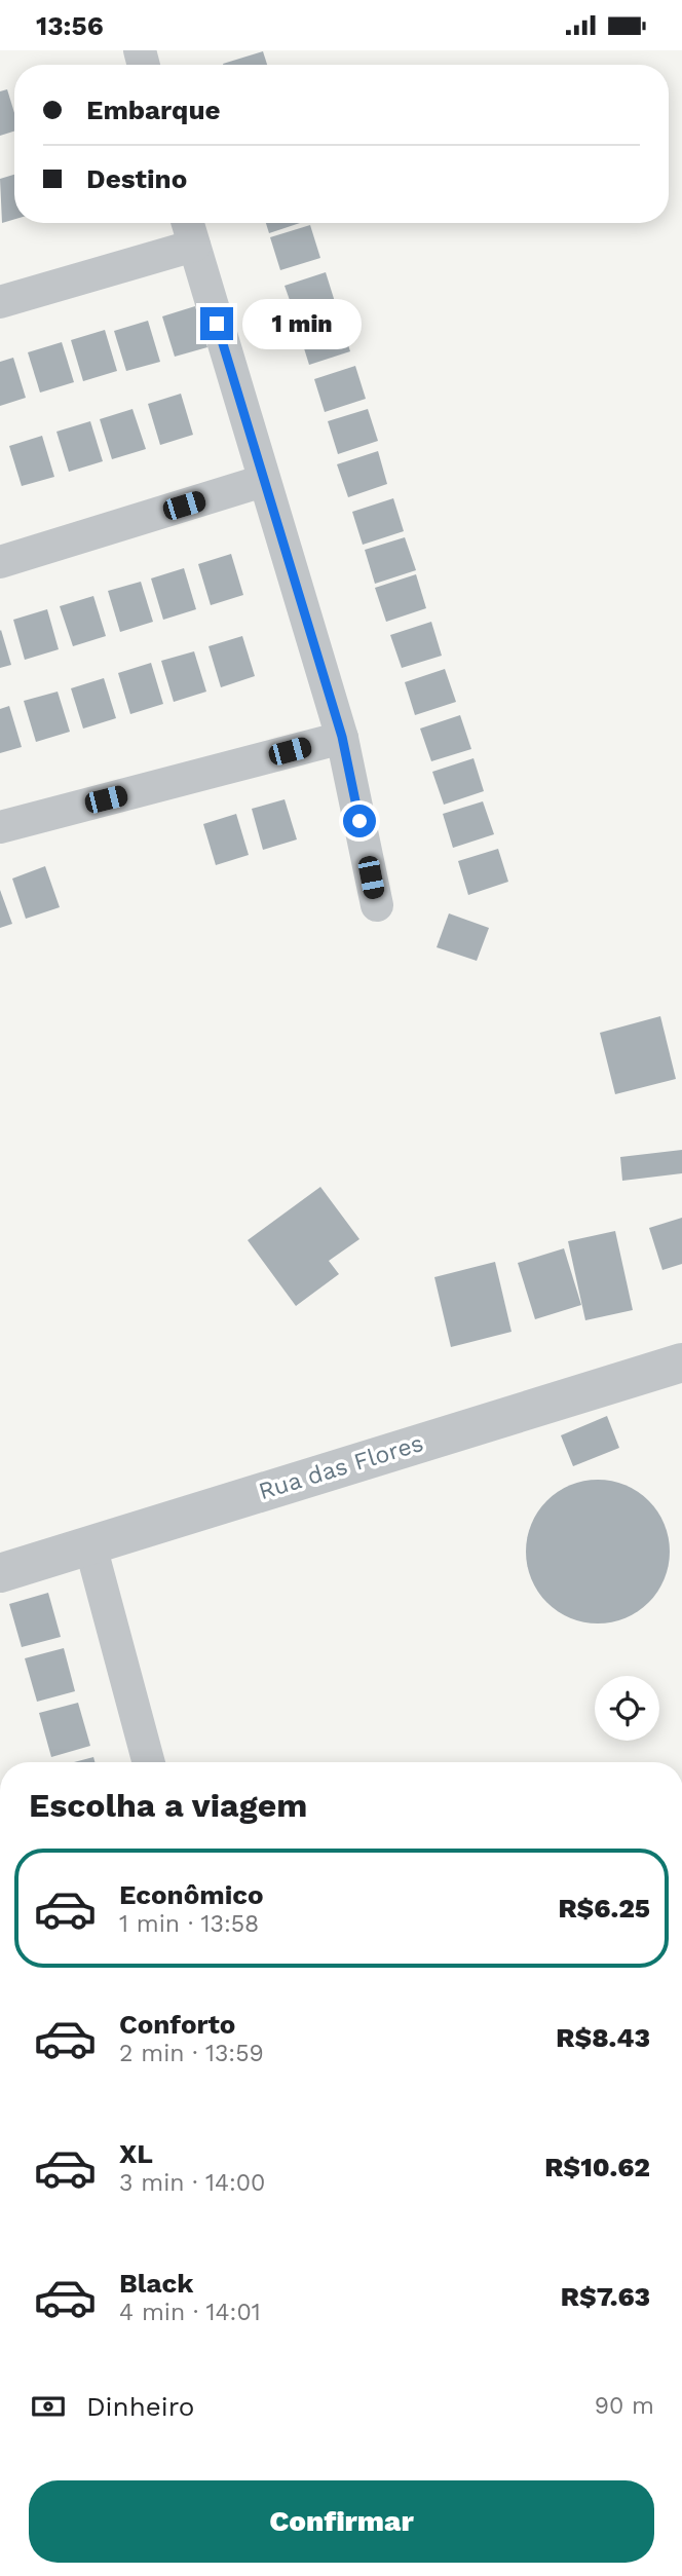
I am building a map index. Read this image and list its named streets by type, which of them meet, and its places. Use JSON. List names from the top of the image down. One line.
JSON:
{"streets":{"street":["Rua das Flores"]},"page":{"status":"13:56","banner":["Embarque","Destino"],"bubble":"1 min","heading":"Escolha a viagem","list":[{"name":"Econômico","note":"1 min · 13:58","value":"R$6.25"},{"name":"Conforto","note":"2 min · 13:59","value":"R$8.43"},{"name":"XL","note":"3 min · 14:00","value":"R$10.62"},{"name":"Black","note":"4 min · 14:01","value":"R$7.63"}],"pay":["Dinheiro","90 m"],"buttons":"Confirmar"}}
